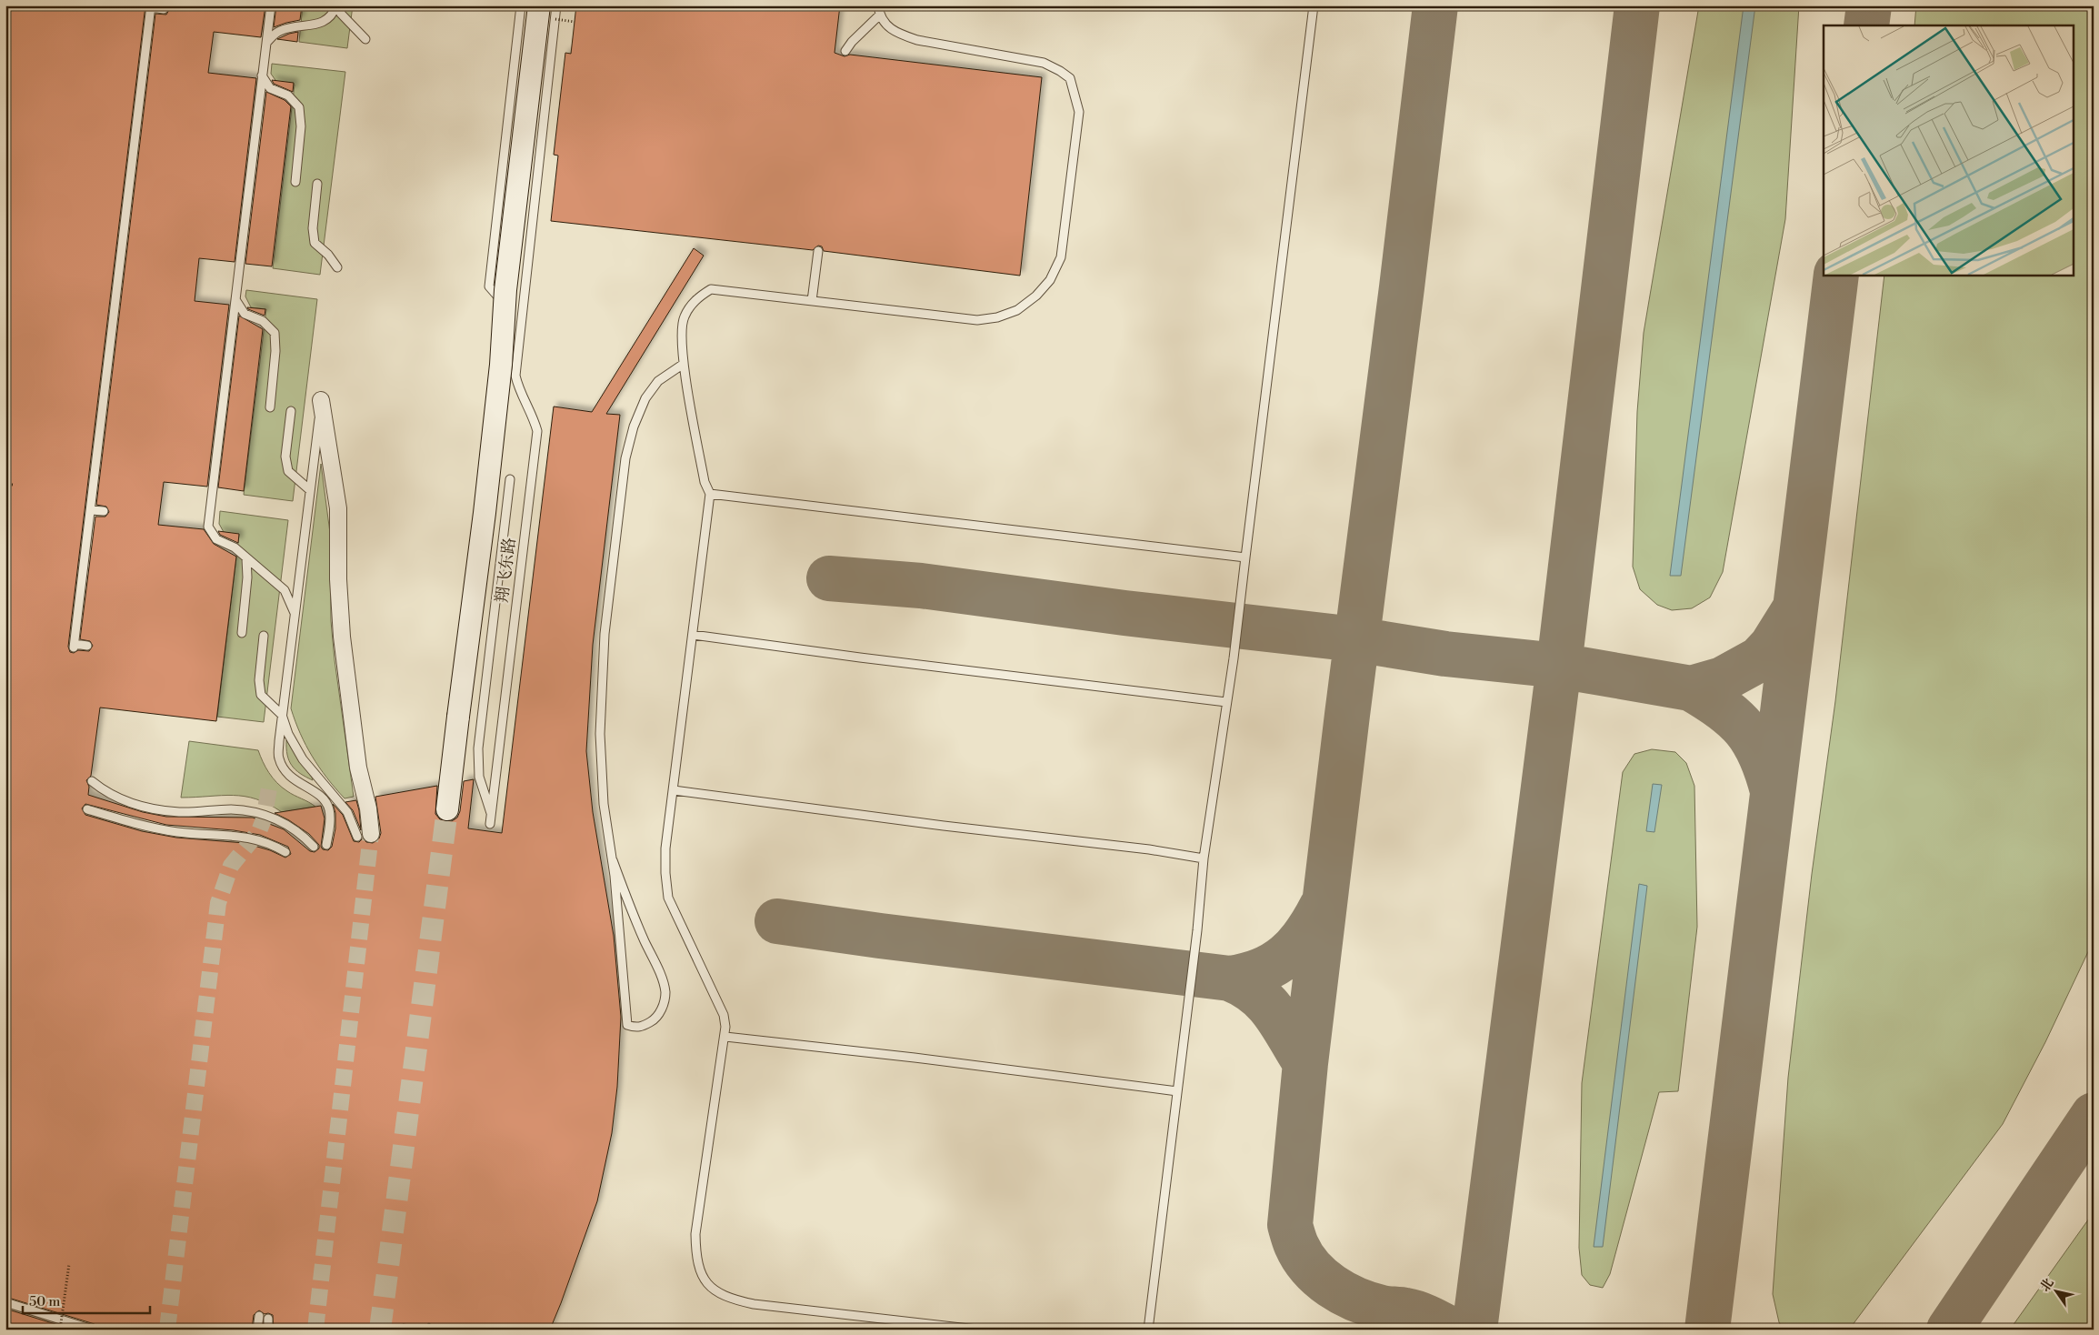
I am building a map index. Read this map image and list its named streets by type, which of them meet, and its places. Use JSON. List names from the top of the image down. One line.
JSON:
{"streets":{"lane":["翔飞东路"]},"scale_bar":"50 m","north":"top left"}
